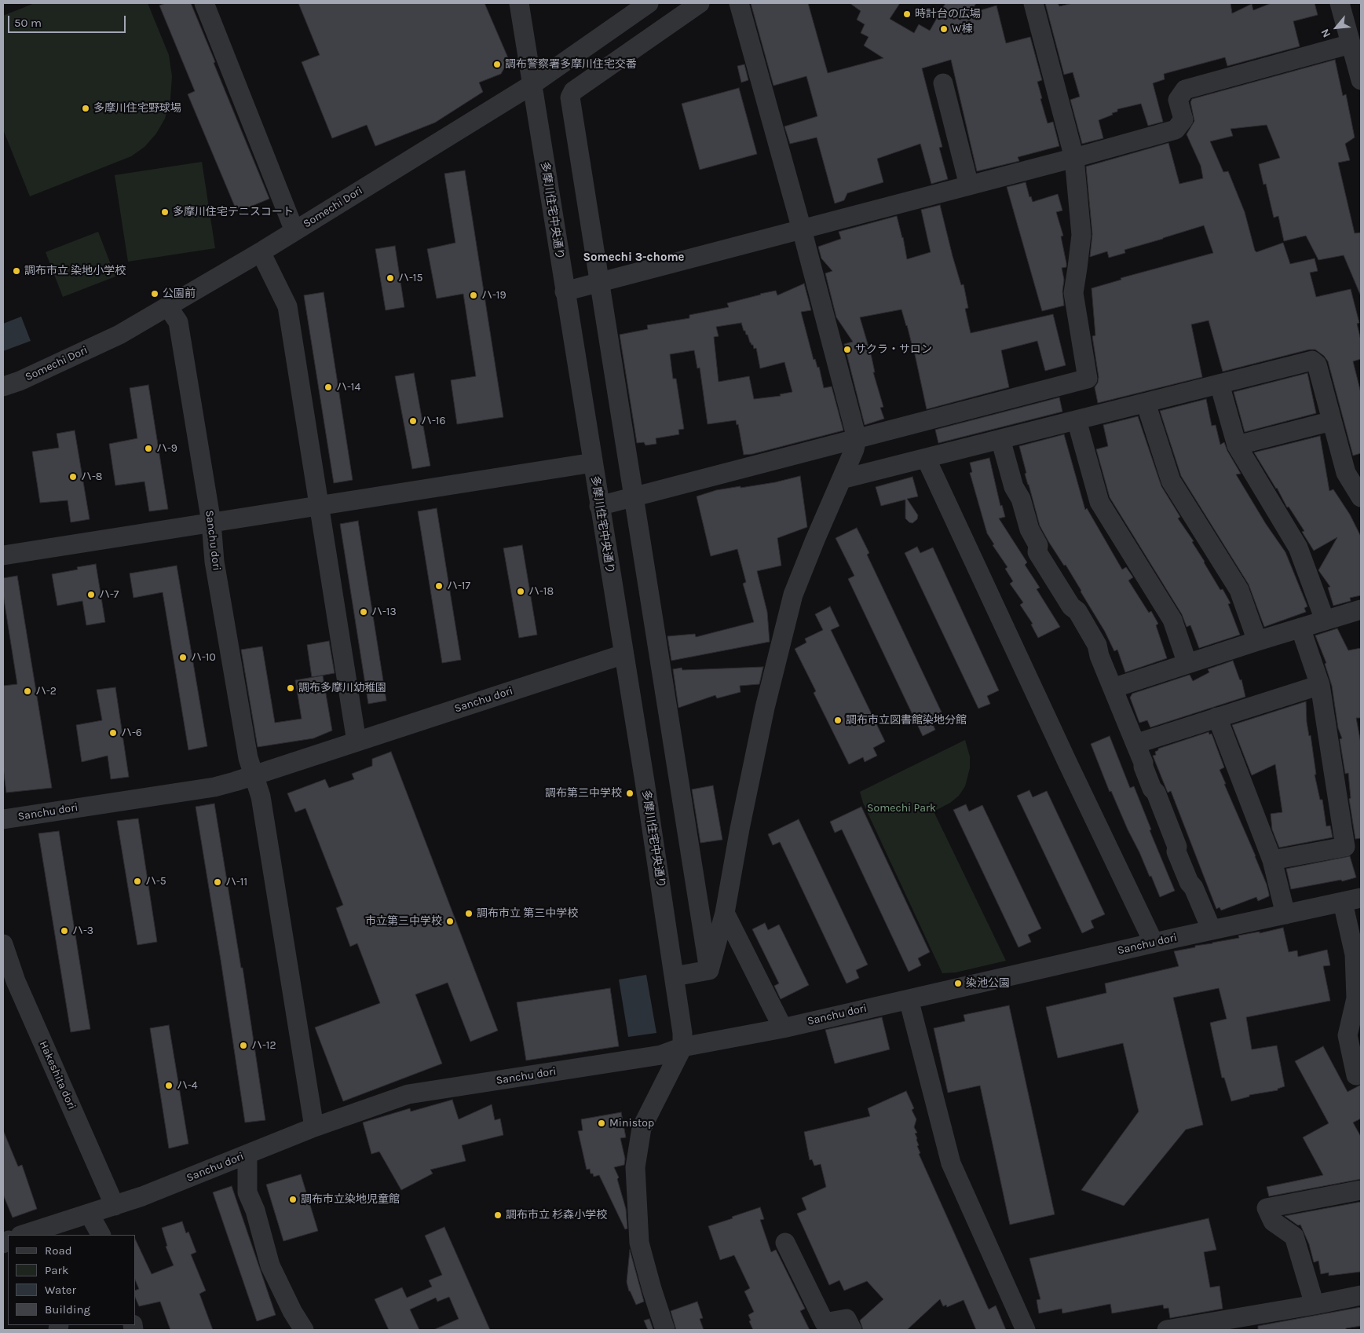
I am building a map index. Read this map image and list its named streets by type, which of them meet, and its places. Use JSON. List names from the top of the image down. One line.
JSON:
{"streets":{"street":["Somechi Dori","多摩川住宅中央通り","Sanchu dori","Hakeshita dori"]},"crossings":[["Somechi Dori","多摩川住宅中央通り"],["Somechi Dori","Sanchu dori"],["多摩川住宅中央通り","Sanchu dori"],["Sanchu dori","Hakeshita dori"]],"districts":["Somechi 3-chome"],"parks":["Somechi Park"],"places":["時計台の広場","W棟","調布警察署多摩川住宅交番","多摩川住宅野球場","多摩川住宅テニスコート","調布市立 染地小学校","ハ-15","公園前","ハ-19","サクラ・サロン","ハ-14","ハ-16","ハ-9","ハ-8","ハ-17","ハ-18","ハ-7","ハ-13","ハ-10","調布多摩川幼稚園","ハ-2","調布市立図書館染地分館","ハ-6","調布第三中学校","ハ-5","ハ-11","調布市立 第三中学校","市立第三中学校","ハ-3","染池公園","ハ-12","ハ-4","Ministop","調布市立染地児童館","調布市立 杉森小学校"],"legend":["Road","Park","Water","Building"],"scale_bar":"50 m","north":"bottom left"}
